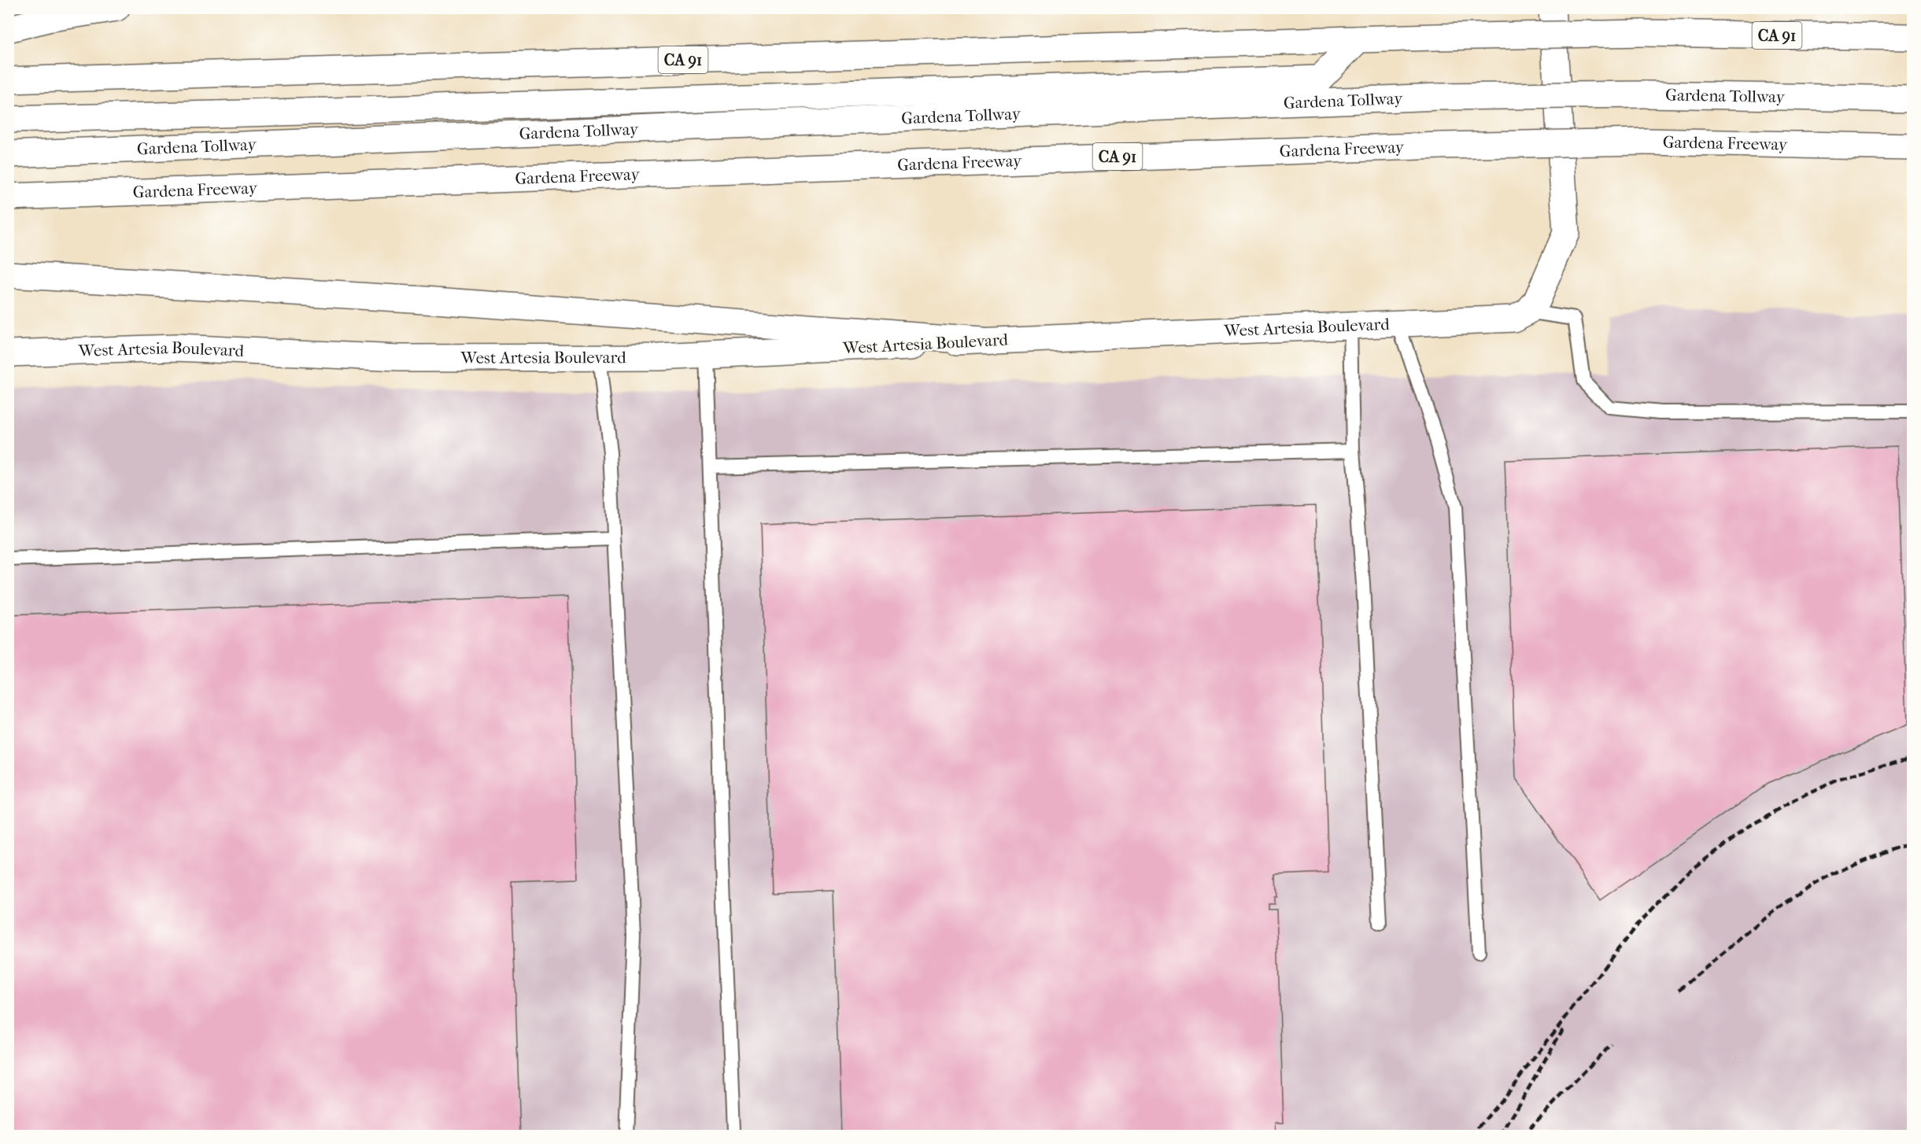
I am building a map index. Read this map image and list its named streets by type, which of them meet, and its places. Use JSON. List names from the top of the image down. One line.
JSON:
{"streets":{"main road":["CA 91","Gardena Tollway","Gardena Freeway","West Artesia Boulevard"]},"crossings":[["CA 91","Gardena Tollway"]]}
